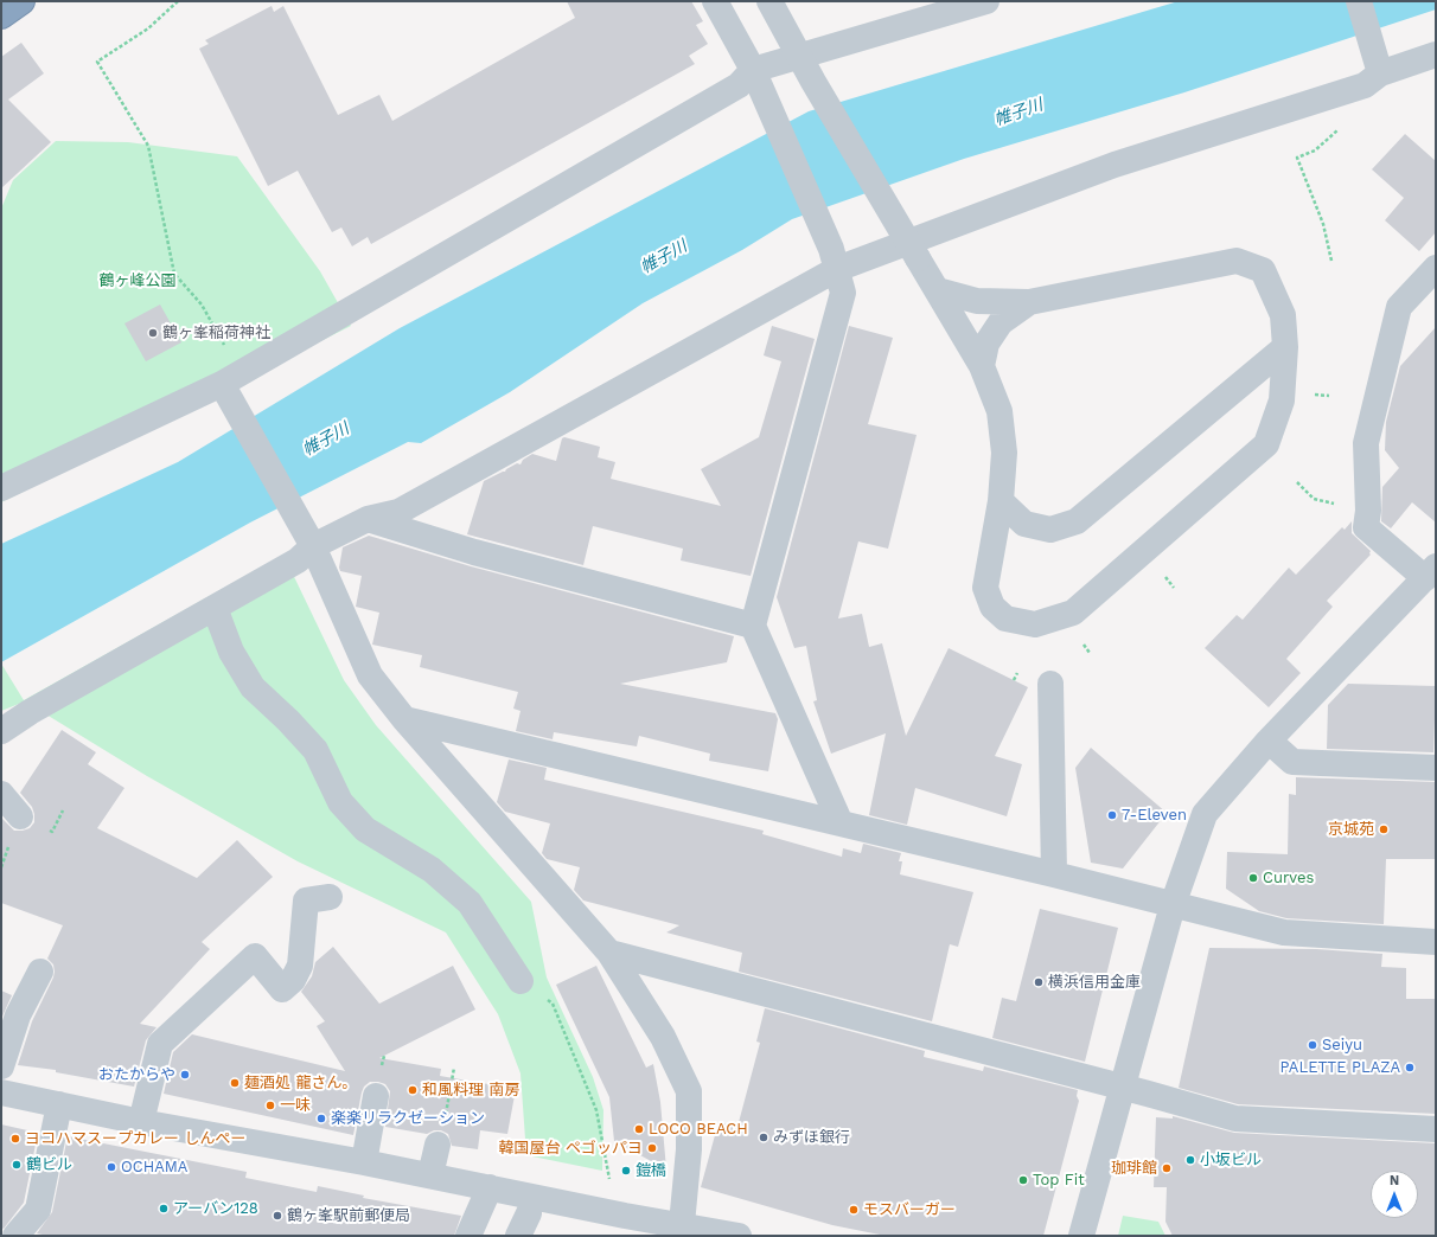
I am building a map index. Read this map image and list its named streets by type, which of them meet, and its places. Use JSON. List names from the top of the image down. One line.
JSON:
{"water":["帷子川"],"parks":["鶴ヶ峰公園"],"places":["鶴ヶ峯稲荷神社","7-Eleven","京城苑","Curves","横浜信用金庫","Seiyu","PALETTE PLAZA","おたからや","麺酒処 龍さん。","和風料理 南房","一味","楽楽リラクゼーション","LOCO BEACH","みずほ銀行","ヨコハマスープカレー しんぺー","韓国屋台 ペゴッパヨ","小坂ビル","鶴ビル","OCHAMA","珈琲館","鎧橋","Top Fit","アーバン128","モスバーガー","鶴ヶ峯駅前郵便局"],"north":"top"}
